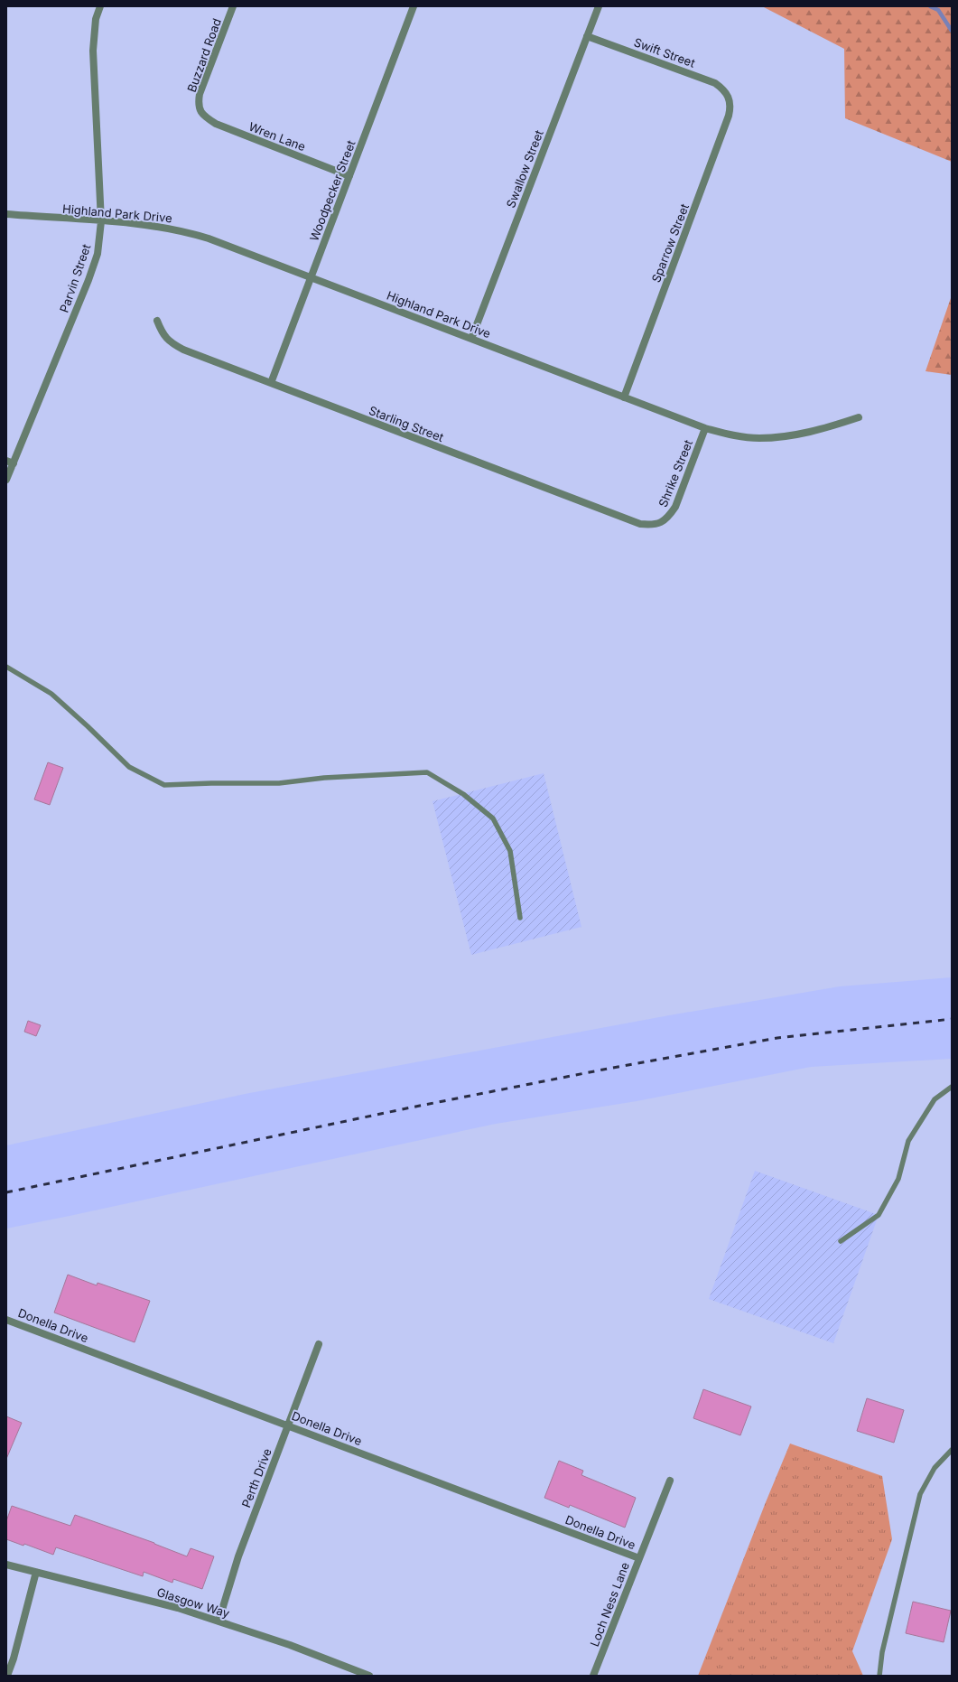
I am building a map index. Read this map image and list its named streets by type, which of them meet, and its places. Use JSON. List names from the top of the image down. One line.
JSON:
{"streets":{"street":["Swift Street","Buzzard Road","Wren Lane","Swallow Street","Woodpecker Street","Highland Park Drive","Sparrow Street","Parvin Street","Starling Street","Shrike Street","Donella Drive","Perth Drive","Glasgow Way","Loch Ness Lane"]},"crossings":[["Swift Street","Swallow Street"],["Swift Street","Sparrow Street"],["Buzzard Road","Wren Lane"],["Wren Lane","Woodpecker Street"],["Swallow Street","Highland Park Drive"],["Woodpecker Street","Highland Park Drive"],["Woodpecker Street","Starling Street"],["Highland Park Drive","Sparrow Street"],["Highland Park Drive","Parvin Street"],["Highland Park Drive","Shrike Street"],["Starling Street","Shrike Street"],["Donella Drive","Perth Drive"],["Donella Drive","Loch Ness Lane"],["Perth Drive","Glasgow Way"]]}
